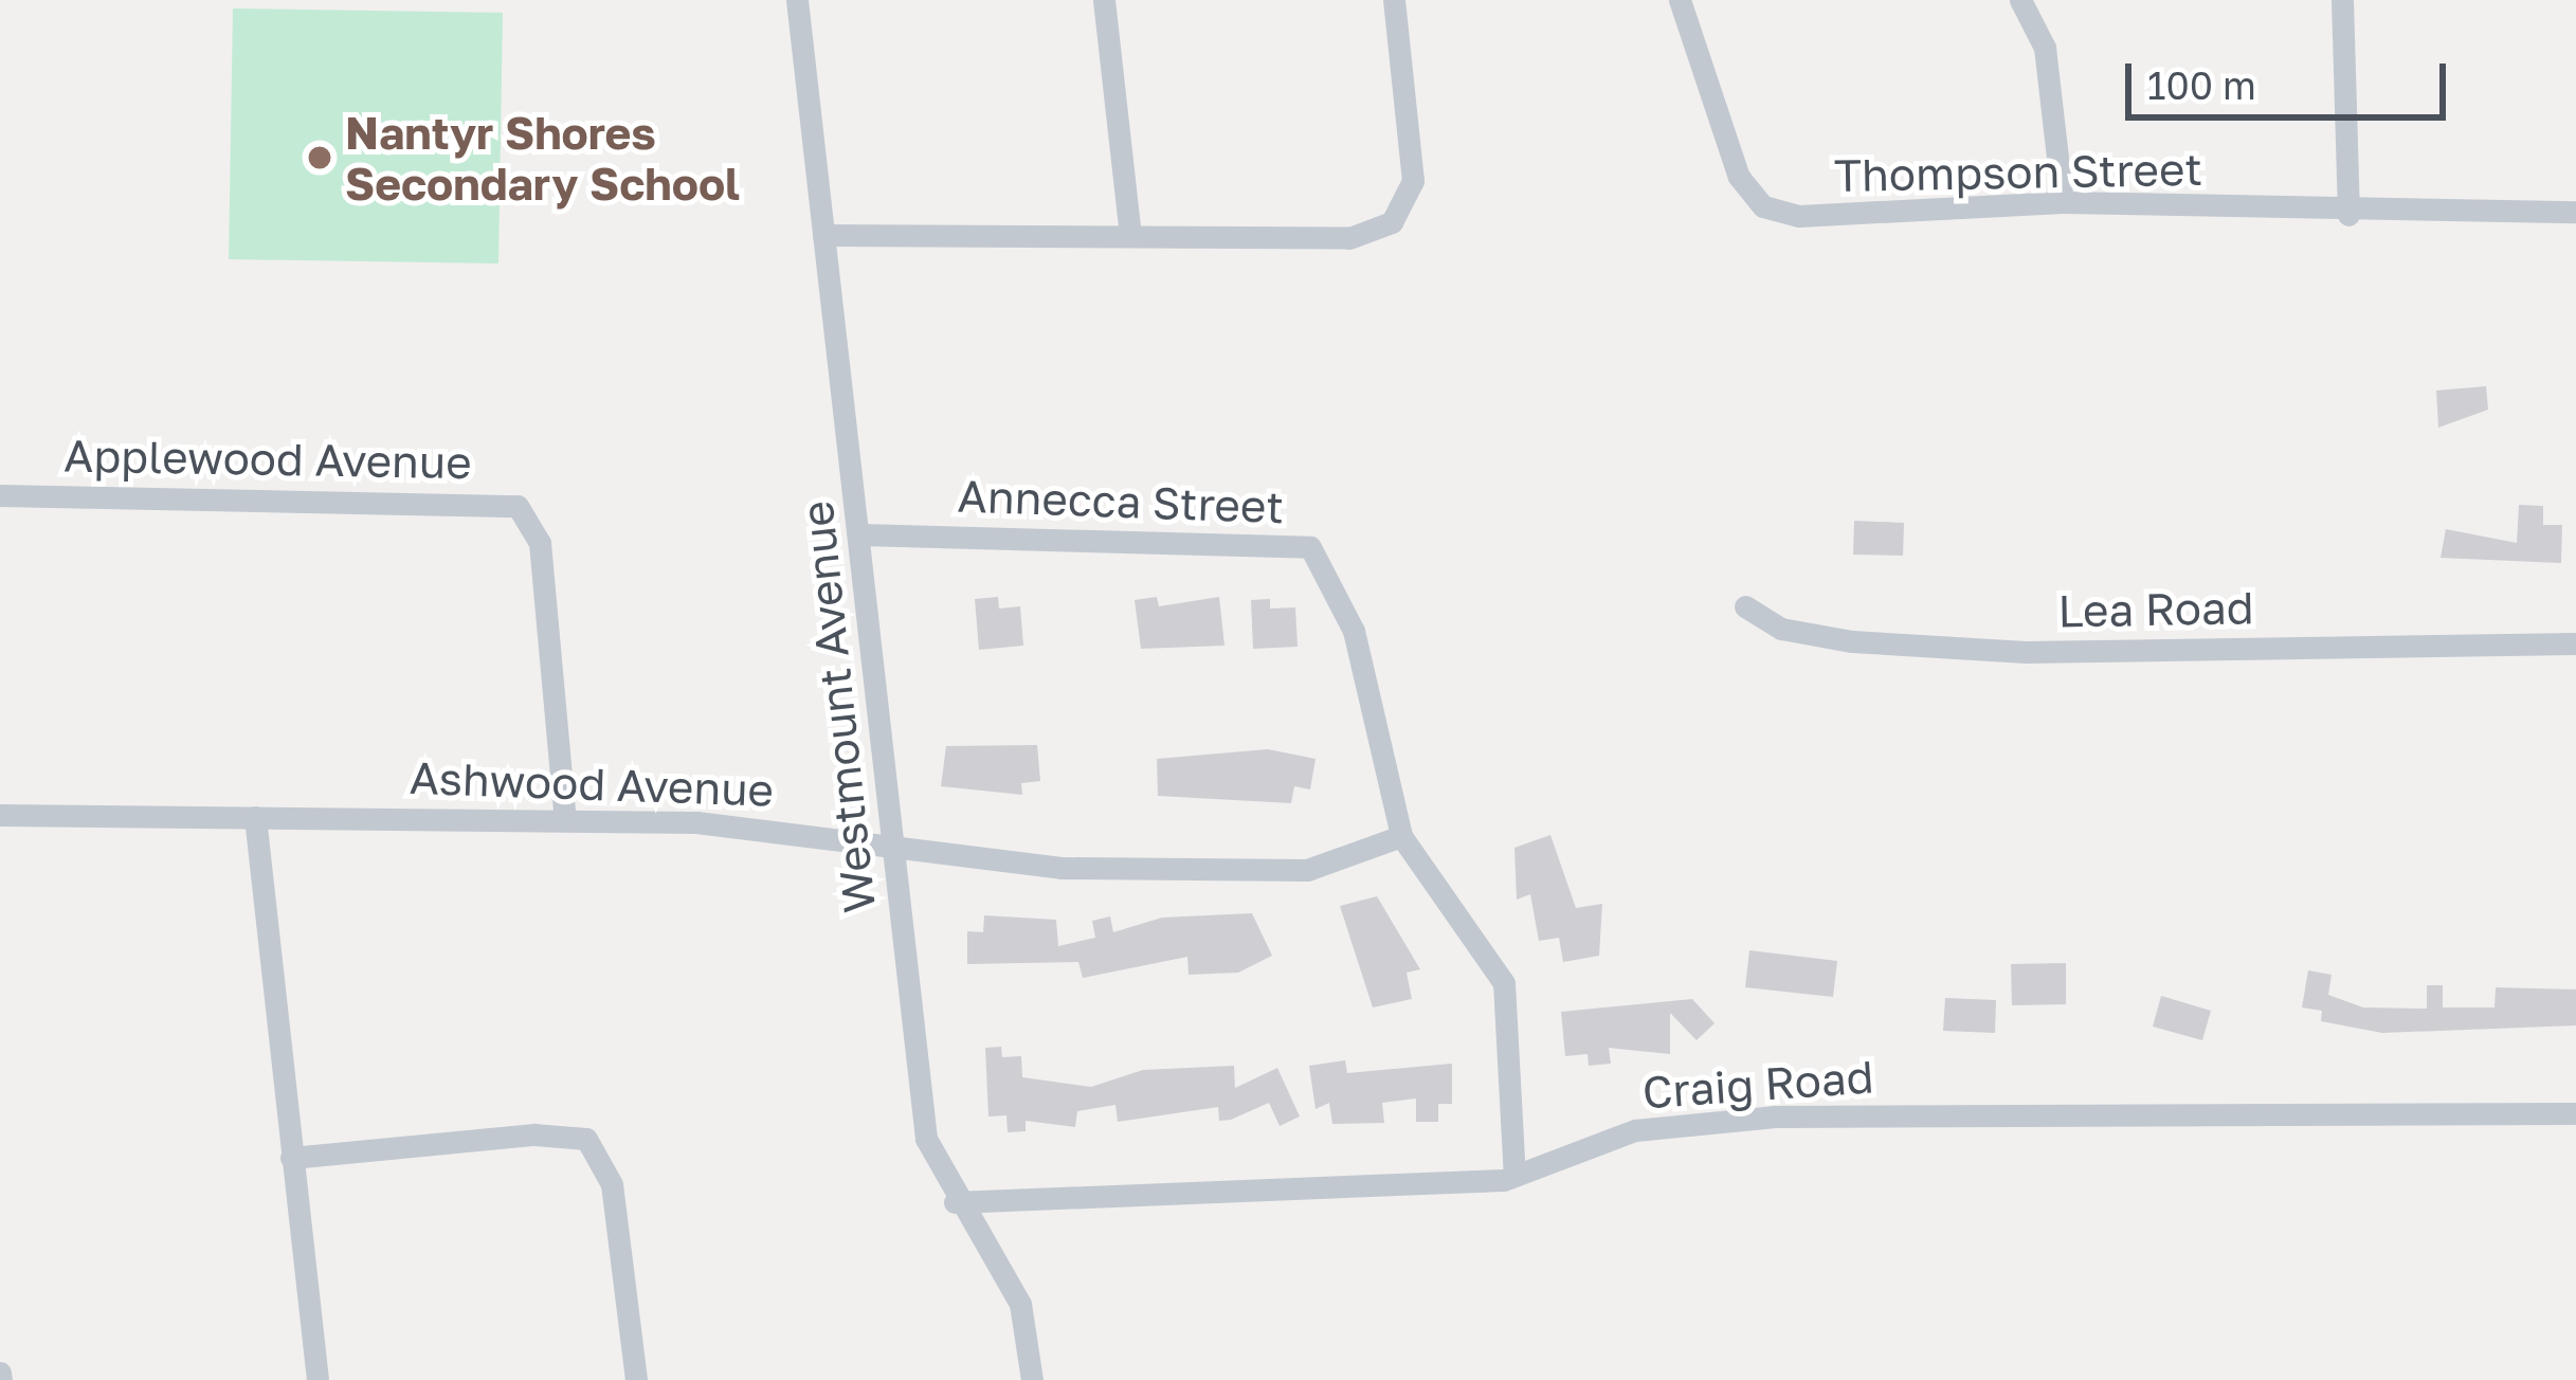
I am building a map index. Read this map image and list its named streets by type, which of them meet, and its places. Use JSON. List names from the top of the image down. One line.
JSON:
{"streets":{"street":["Thompson Street","Applewood Avenue","Annecca Street","Lea Road","Westmount Avenue","Ashwood Avenue","Craig Road"]},"crossings":[["Applewood Avenue","Ashwood Avenue"],["Annecca Street","Westmount Avenue"],["Annecca Street","Ashwood Avenue"],["Annecca Street","Craig Road"],["Westmount Avenue","Ashwood Avenue"],["Westmount Avenue","Craig Road"]],"places":["Nantyr Shores Secondary School"],"scale_bar":"100 m"}
